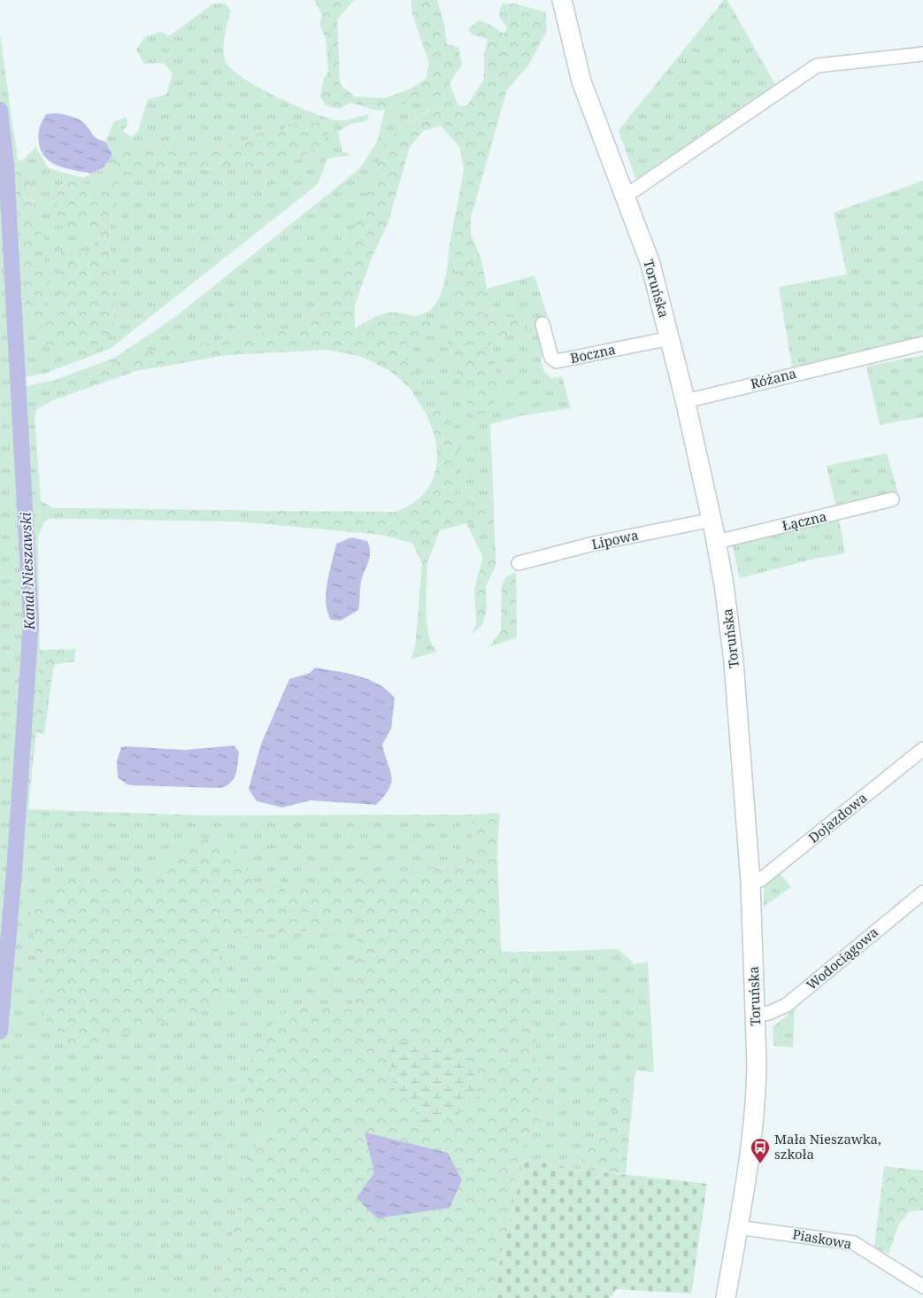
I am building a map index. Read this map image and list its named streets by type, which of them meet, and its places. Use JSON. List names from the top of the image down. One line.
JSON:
{"streets":{"main road":["Toruńska"],"street":["Boczna","Różana","Łączna","Lipowa","Dojazdowa","Wodociągowa","Piaskowa"]},"crossings":[["Toruńska","Boczna"],["Toruńska","Różana"],["Toruńska","Łączna"],["Toruńska","Lipowa"],["Toruńska","Dojazdowa"],["Toruńska","Wodociągowa"],["Toruńska","Piaskowa"]],"water":["Kanał Nieszawski"],"places":{"bus stop":["Mała Nieszawka, szkoła"]}}
